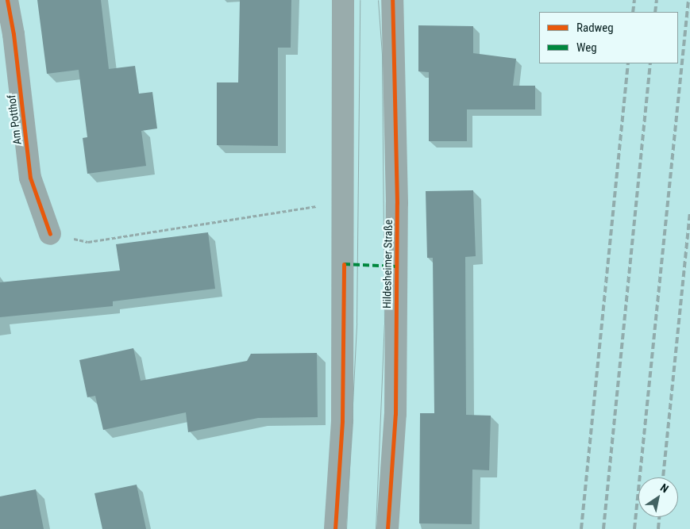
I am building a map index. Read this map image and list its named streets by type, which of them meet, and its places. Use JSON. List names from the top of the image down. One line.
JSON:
{"streets":{"street":["Am Potthof","Hildesheimer Straße"]},"legend":["Radweg","Weg"],"north":"top right"}
